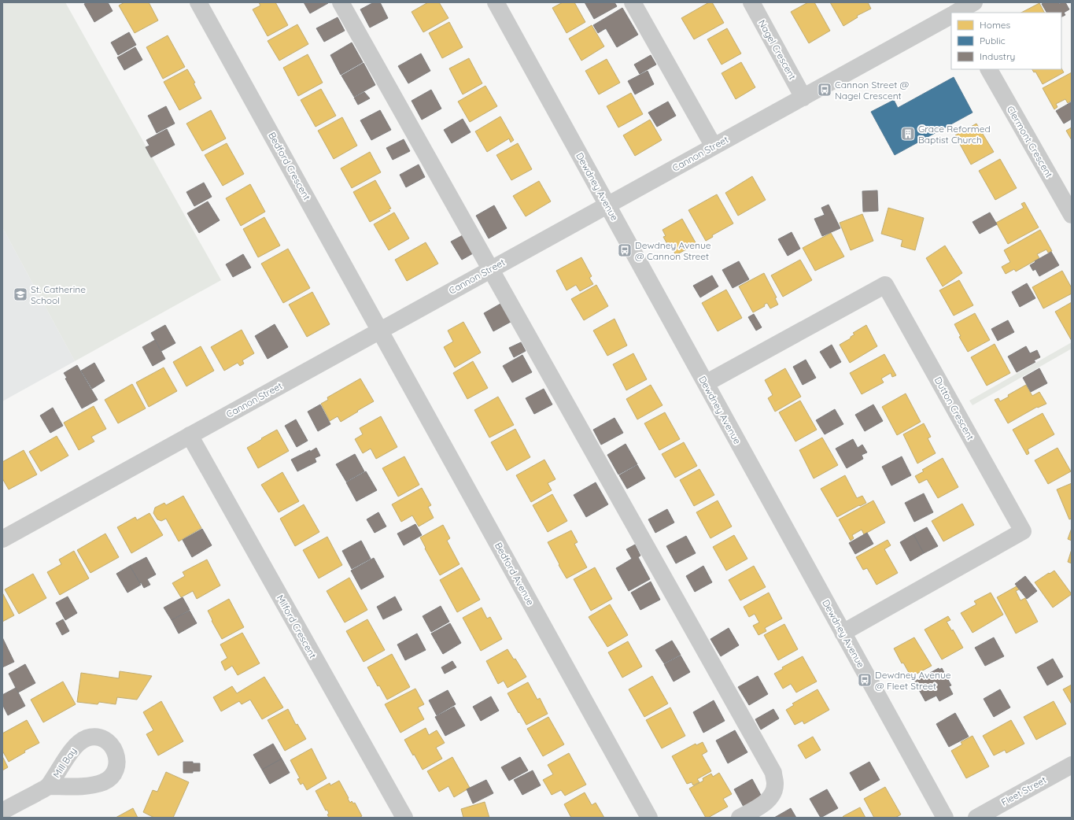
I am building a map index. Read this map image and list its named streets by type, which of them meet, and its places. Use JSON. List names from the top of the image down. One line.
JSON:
{"streets":{"street":["Nagel Crescent","Clermont Crescent","Cannon Street","Bedford Crescent","Dewdney Avenue","Dutton Crescent","Bedford Avenue","Milford Crescent","Mill Bay","Fleet Street"]},"crossings":[["Nagel Crescent","Cannon Street"],["Cannon Street","Bedford Crescent"],["Cannon Street","Dewdney Avenue"],["Cannon Street","Bedford Avenue"],["Cannon Street","Milford Crescent"],["Bedford Crescent","Bedford Avenue"],["Dewdney Avenue","Dutton Crescent"]],"places":{"bus stop":["Cannon Street @ Nagel Crescent","Dewdney Avenue @ Cannon Street","Dewdney Avenue @ Fleet Street"],"building":["Grace Reformed Baptist Church"],"school or university":["St. Catherine School"]},"legend":["Homes","Public","Industry"]}
